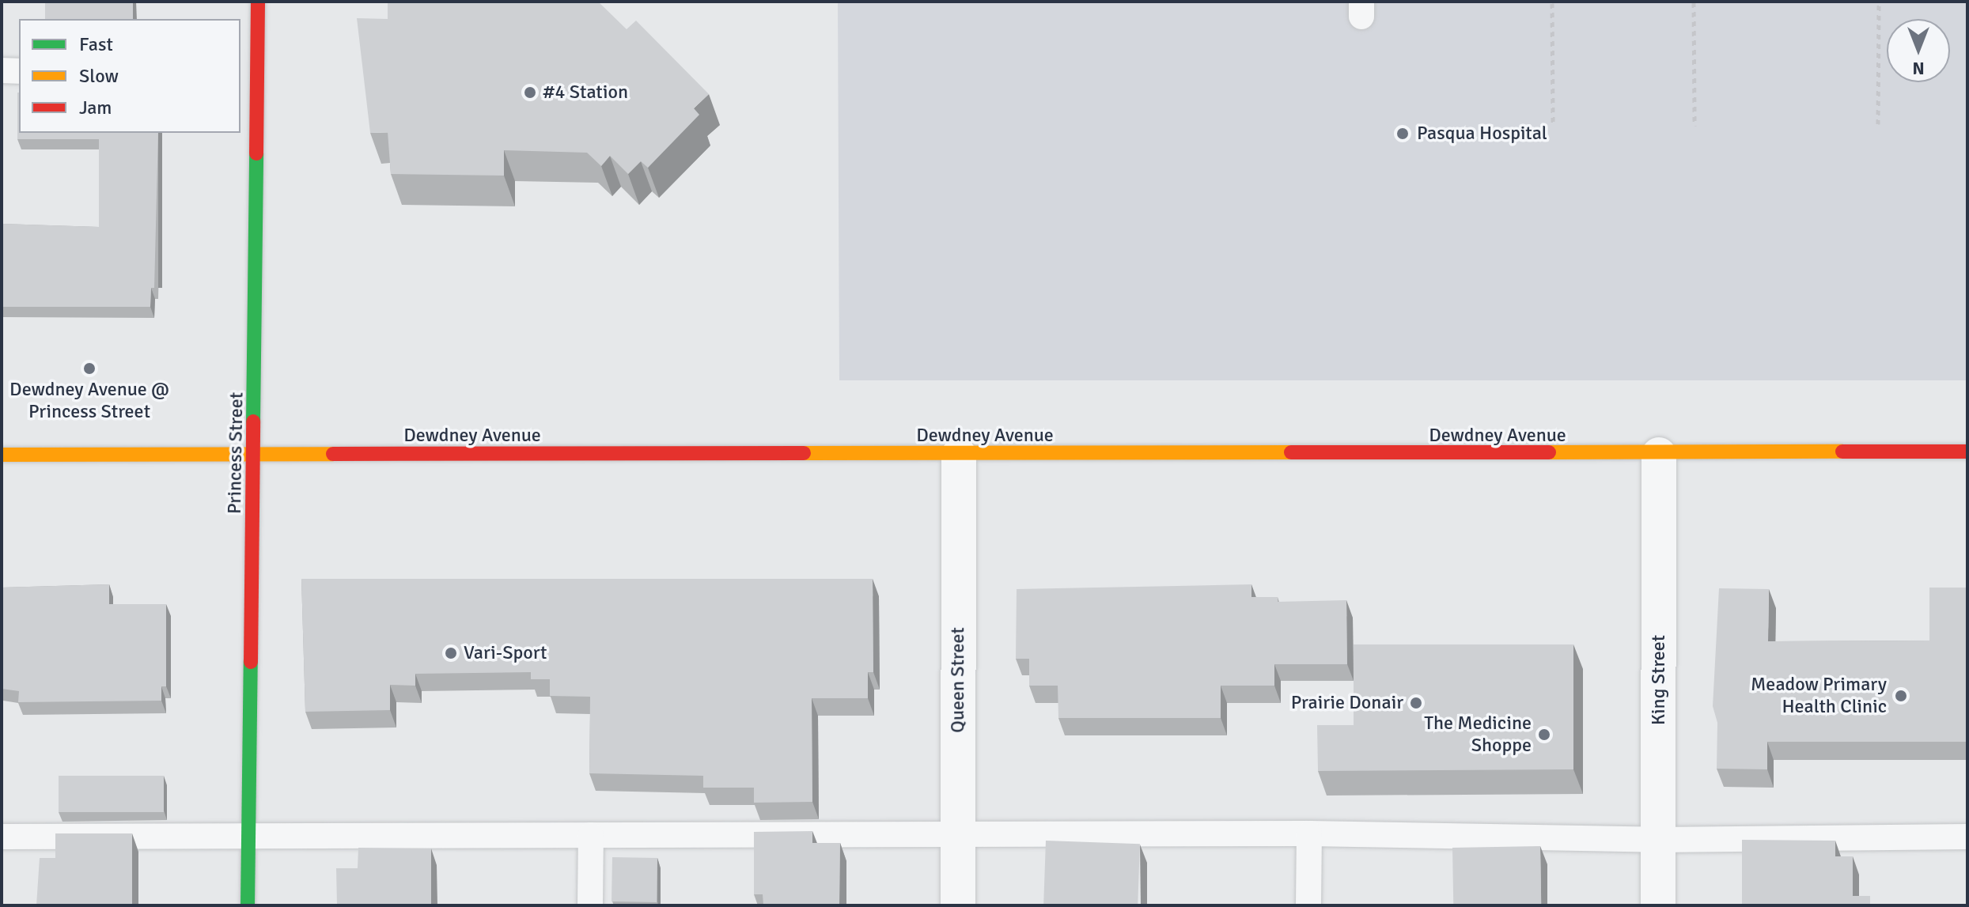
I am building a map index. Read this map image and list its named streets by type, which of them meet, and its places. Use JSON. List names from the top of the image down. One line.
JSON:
{"streets":{"main road":["Dewdney Avenue","Princess Street"],"street":["Queen Street","King Street"]},"crossings":[["Dewdney Avenue","Princess Street"],["Dewdney Avenue","Queen Street"],["Dewdney Avenue","King Street"]],"places":["#4 Station","Pasqua Hospital","Dewdney Avenue @ Princess Street","Vari-Sport","Meadow Primary Health Clinic","Prairie Donair","The Medicine Shoppe"],"legend":["Fast","Slow","Jam"],"north":"bottom"}
